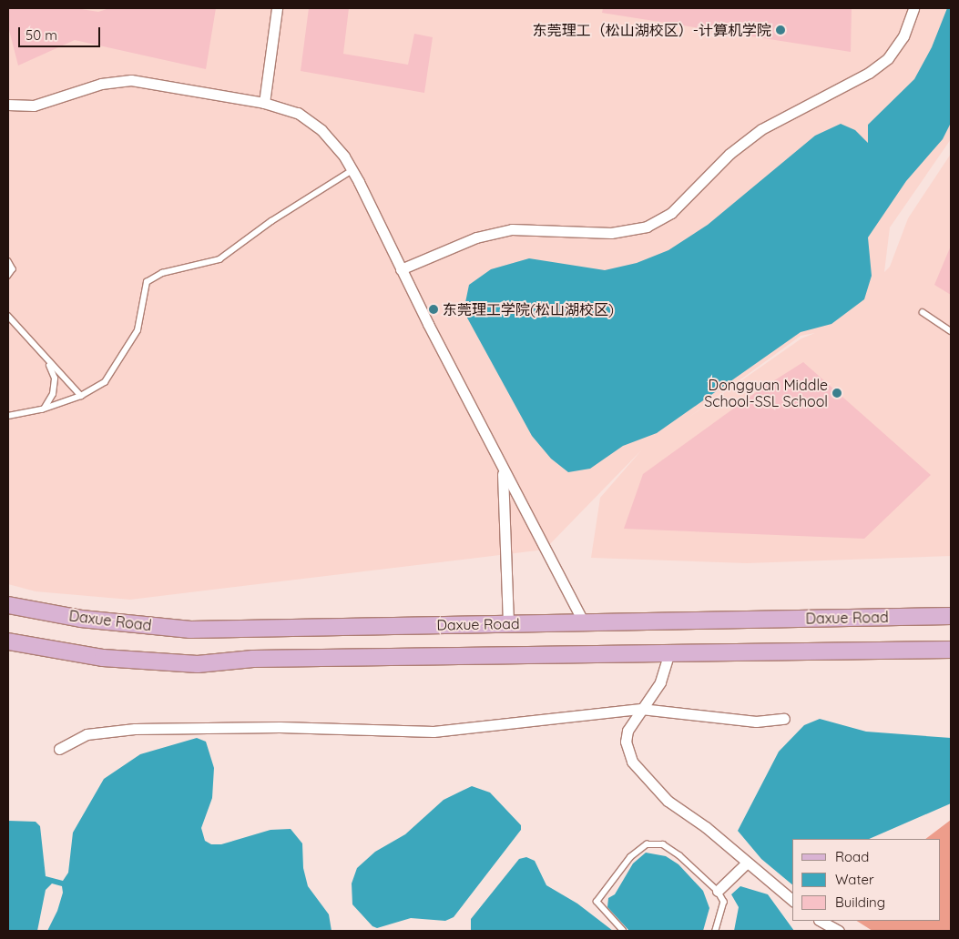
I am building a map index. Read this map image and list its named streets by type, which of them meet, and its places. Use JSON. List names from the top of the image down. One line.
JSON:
{"streets":{"main road":["Daxue Road"]},"places":["东莞理工（松山湖校区）-计算机学院","东莞理工学院(松山湖校区)","Dongguan Middle School-SSL School"],"legend":["Road","Water","Building"],"scale_bar":"50 m"}
